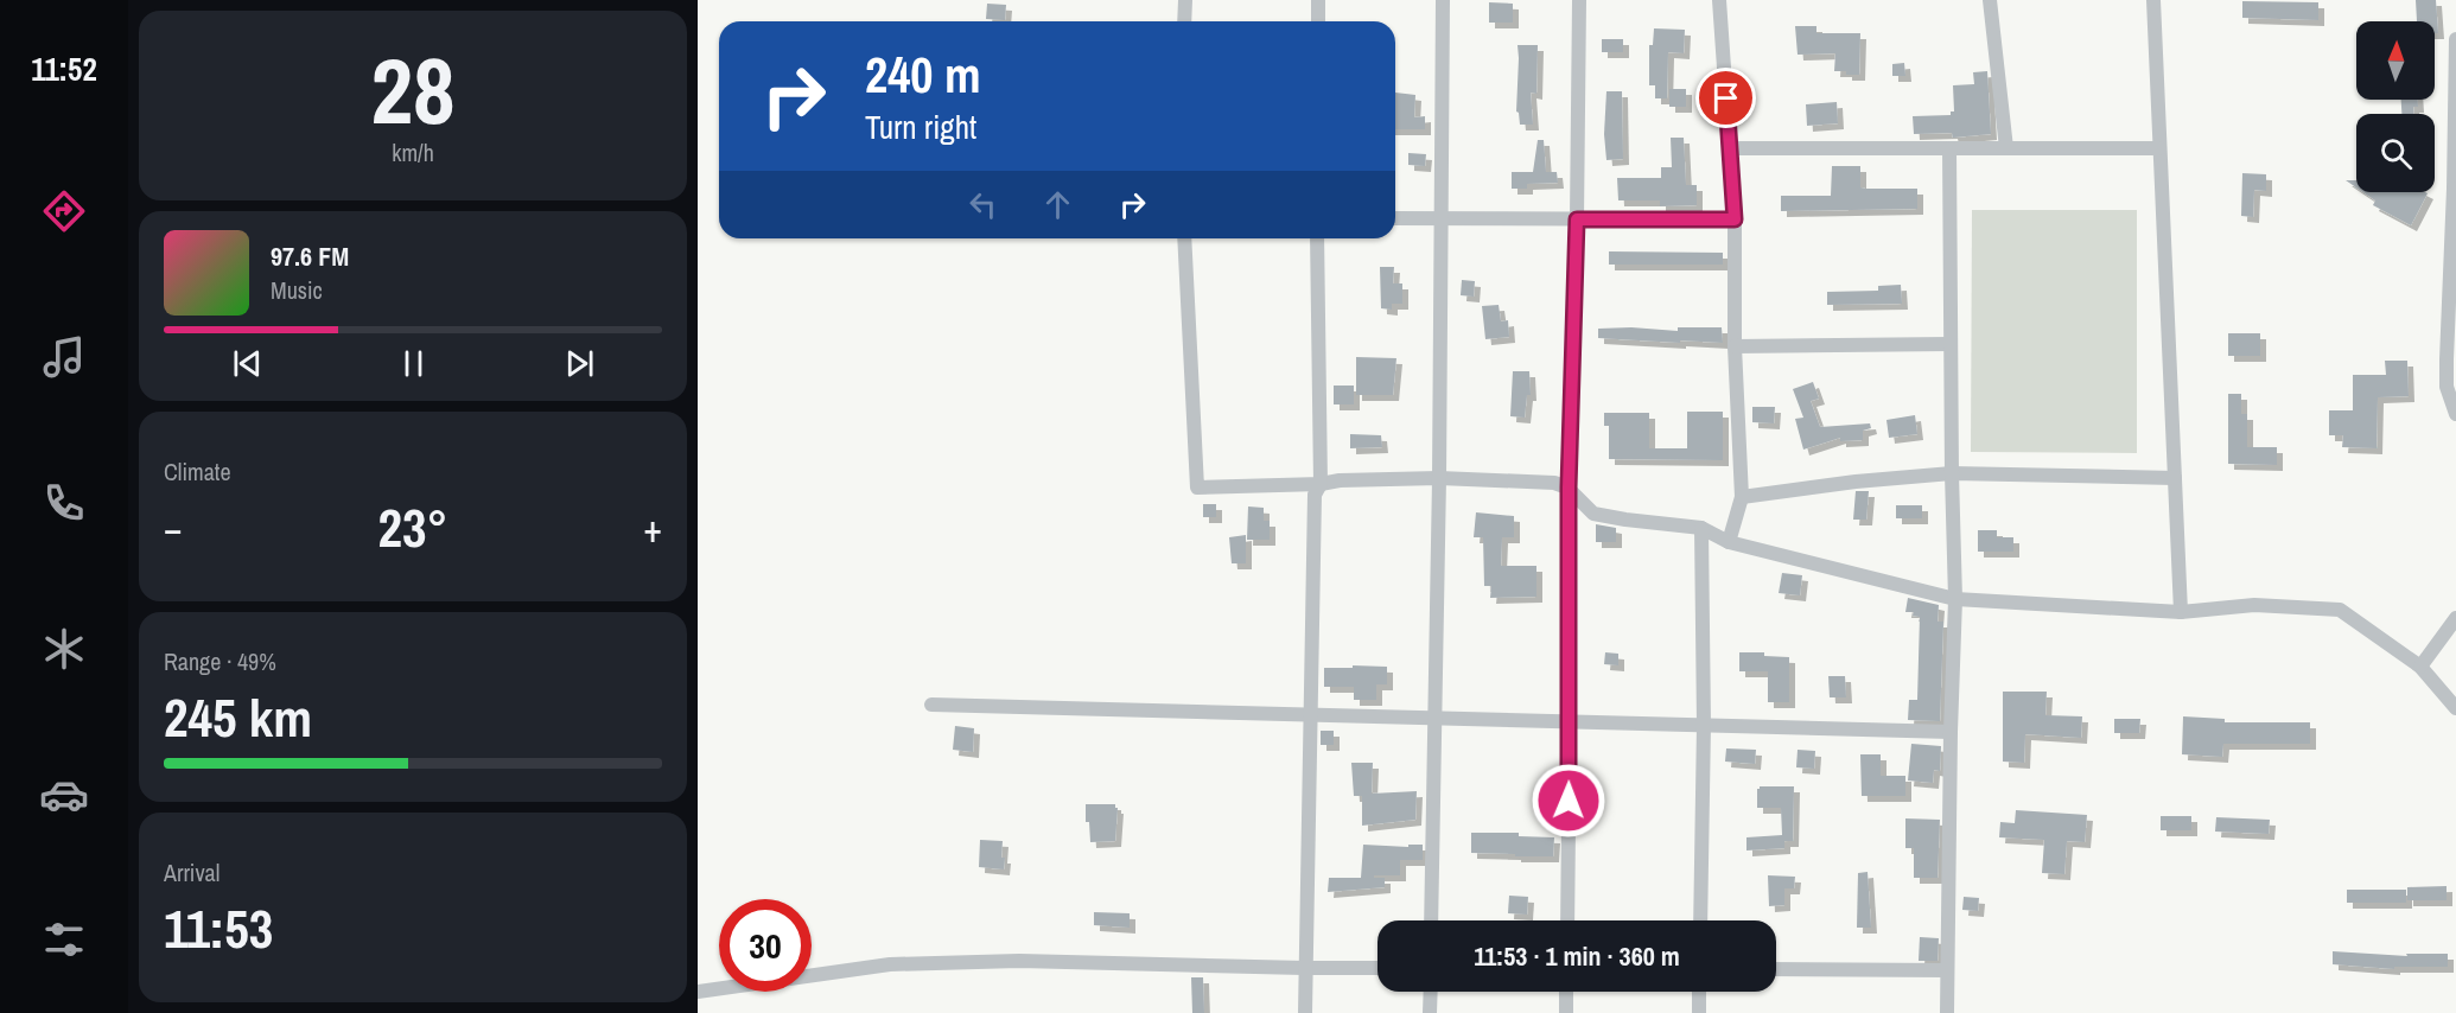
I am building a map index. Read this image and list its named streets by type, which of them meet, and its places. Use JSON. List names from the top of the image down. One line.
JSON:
{"north":"top","page":{"tabs":"11:52","tile":[["28","km/h"],"Climate",["Range · 49%","245 km"],["Arrival","11:53"]],"turn":["240 m","Turn right"],"song":["97.6 FM","Music"],"heat":["−","23°","+"],"limit":"30","trip":"11:53 · 1 min · 360 m"}}
